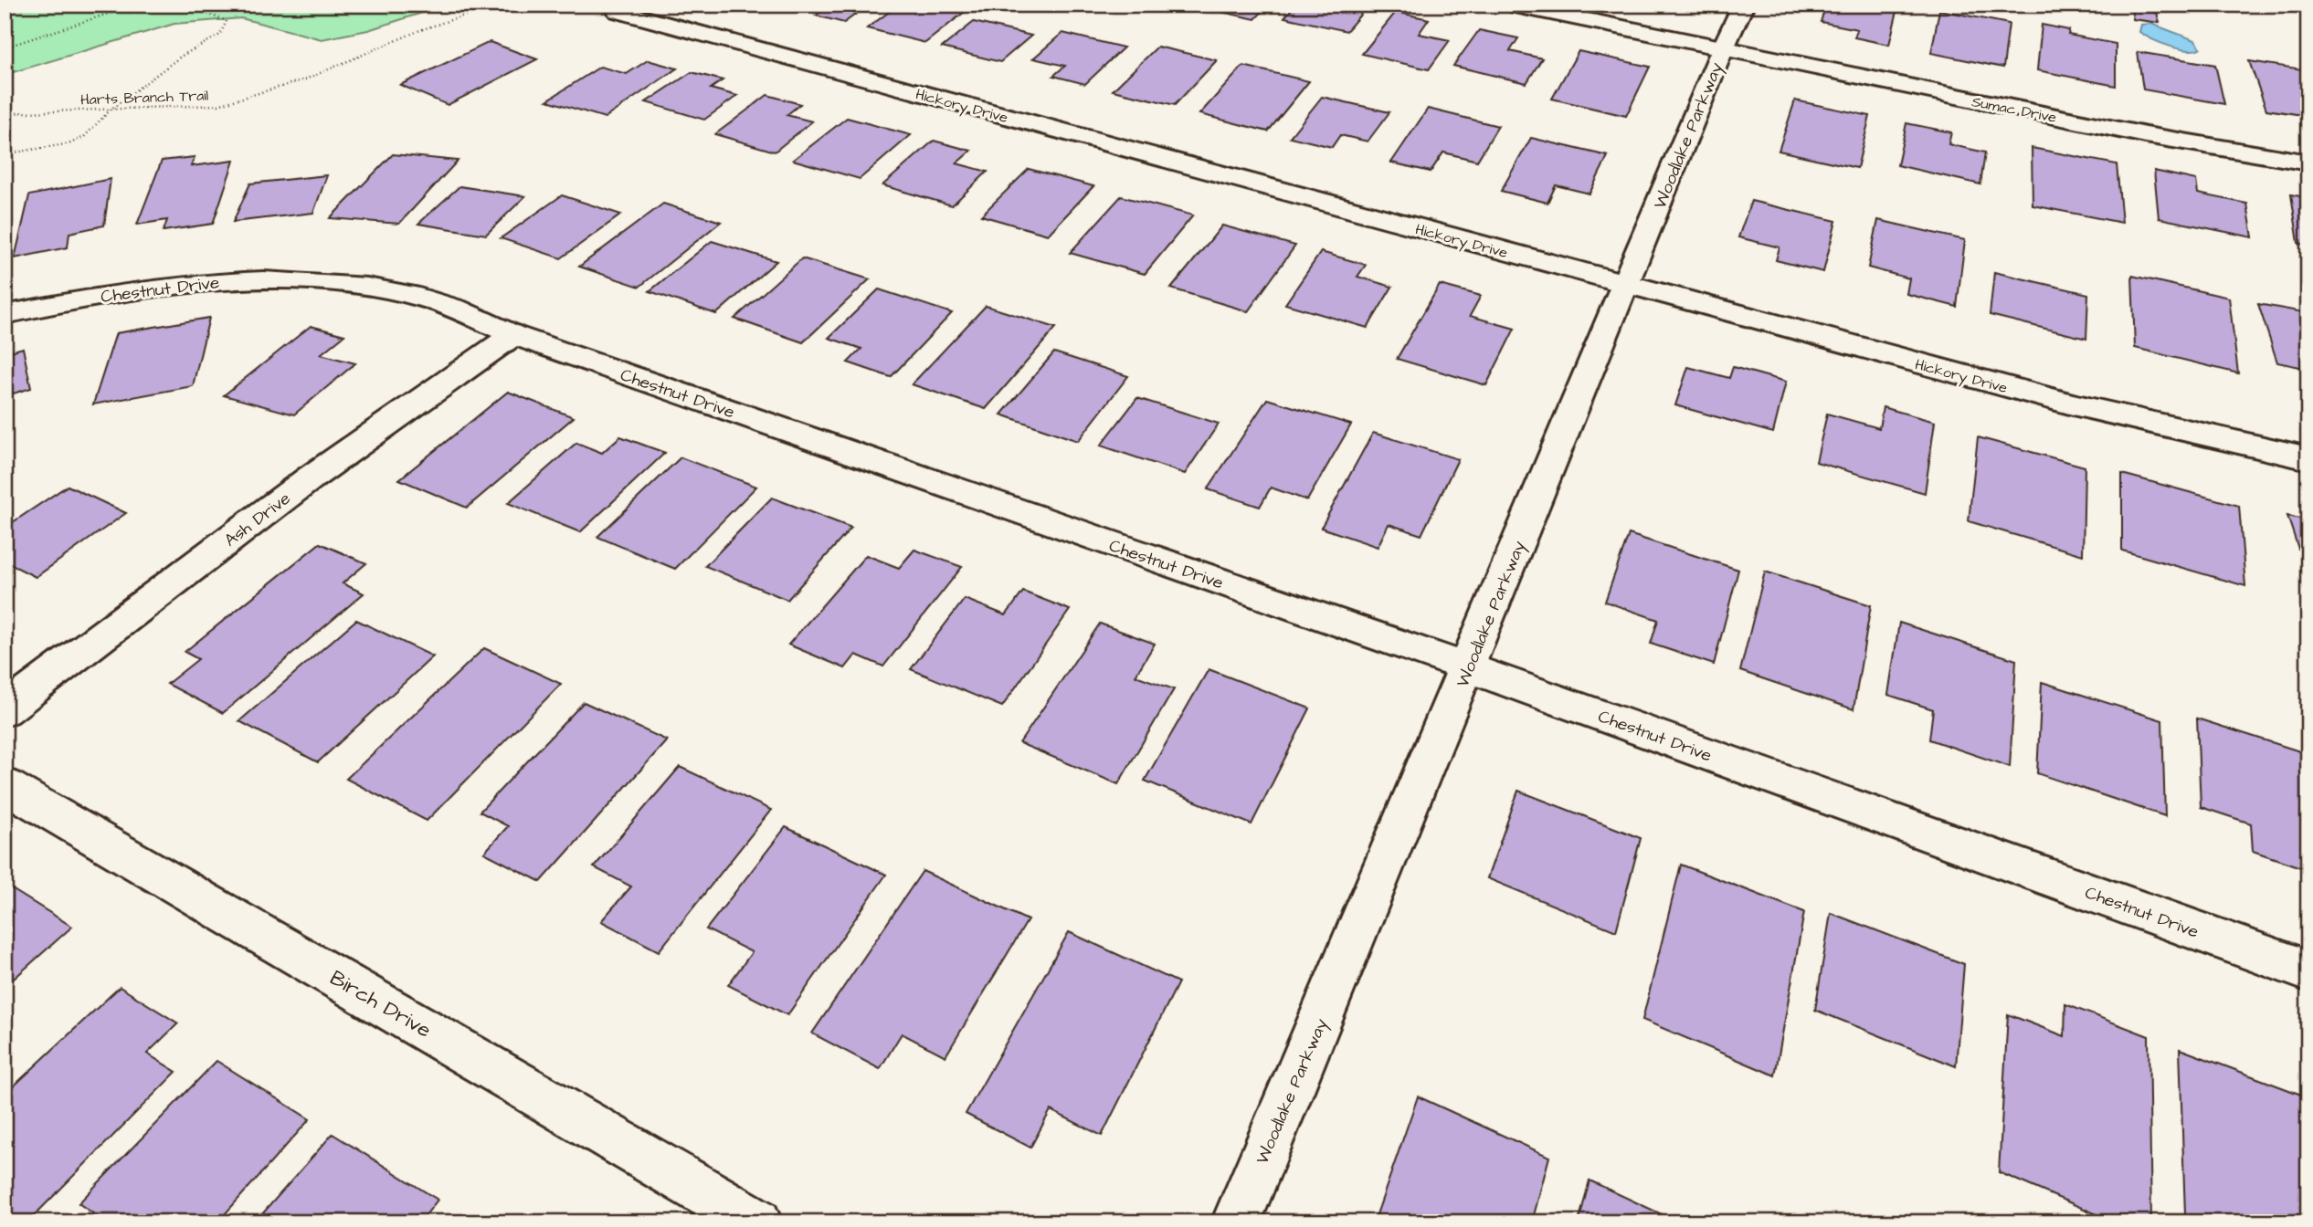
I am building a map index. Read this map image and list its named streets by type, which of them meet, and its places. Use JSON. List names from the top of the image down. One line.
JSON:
{"streets":{"street":["Hickory Drive","Sumac Drive","Woodlake Parkway","Chestnut Drive","Ash Drive","Birch Drive"],"path":["Harts Branch Trail"]},"crossings":[["Hickory Drive","Woodlake Parkway"],["Sumac Drive","Woodlake Parkway"],["Woodlake Parkway","Chestnut Drive"],["Chestnut Drive","Ash Drive"]]}
